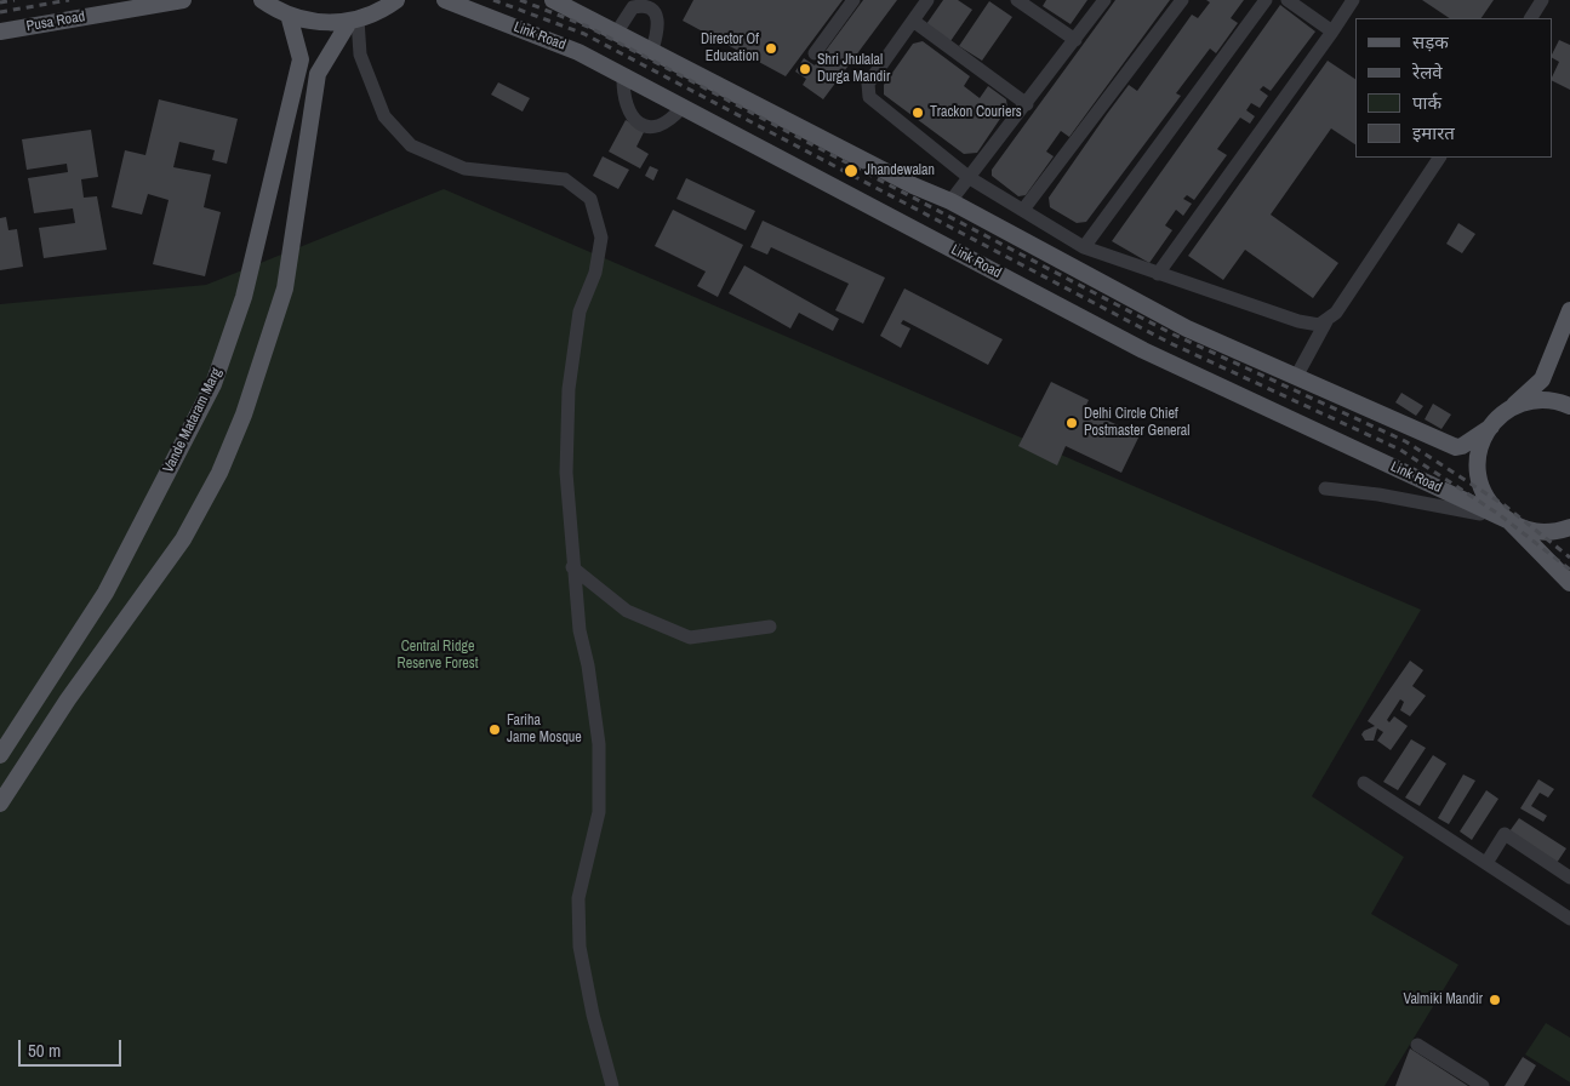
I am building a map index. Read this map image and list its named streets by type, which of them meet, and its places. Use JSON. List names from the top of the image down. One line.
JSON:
{"streets":{"main road":["Pusa Road","Link Road","Vande Mataram Marg"]},"parks":["Central Ridge Reserve Forest"],"places":["Director Of Education","Shri Jhulalal Durga Mandir","Trackon Couriers","Jhandewalan","Delhi Circle Chief Postmaster General","Fariha Jame Mosque","Valmiki Mandir"],"legend":["सड़क","रेलवे","पार्क","इमारत"],"scale_bar":"50 m"}
